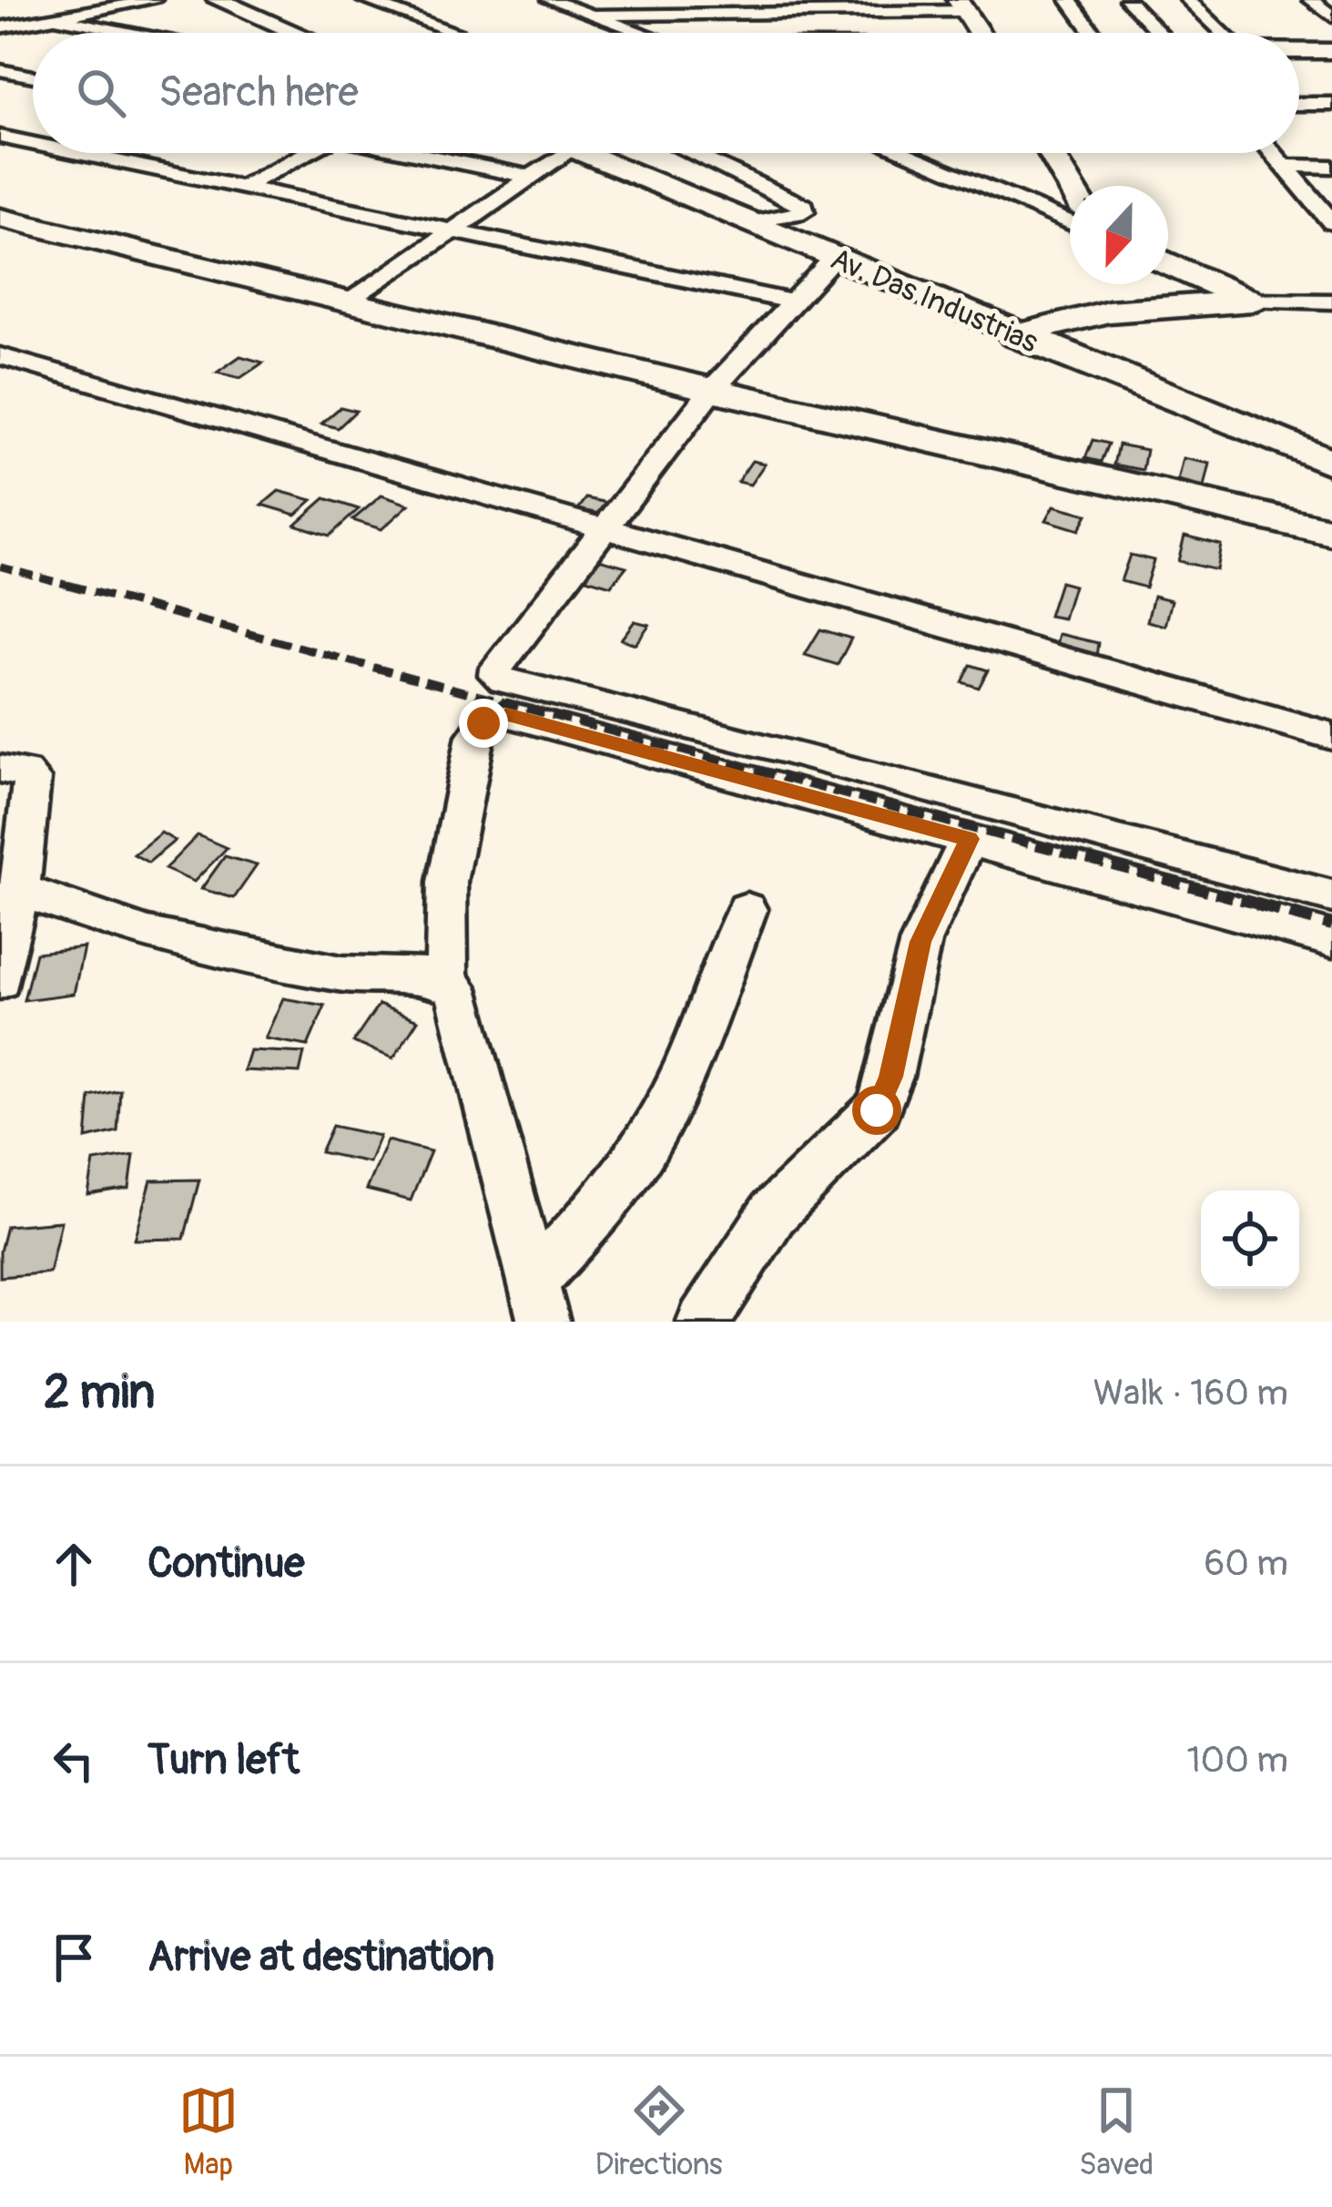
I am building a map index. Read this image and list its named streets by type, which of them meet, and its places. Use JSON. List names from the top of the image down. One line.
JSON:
{"streets":{"street":["Av. Das Industrias"]},"north":"bottom","page":{"search":"Search here","heading":["2 min","Walk · 160 m"],"list":[["Continue","60 m"],["Turn left","100 m"],"Arrive at destination"],"nav":["Map","Directions","Saved"]}}
